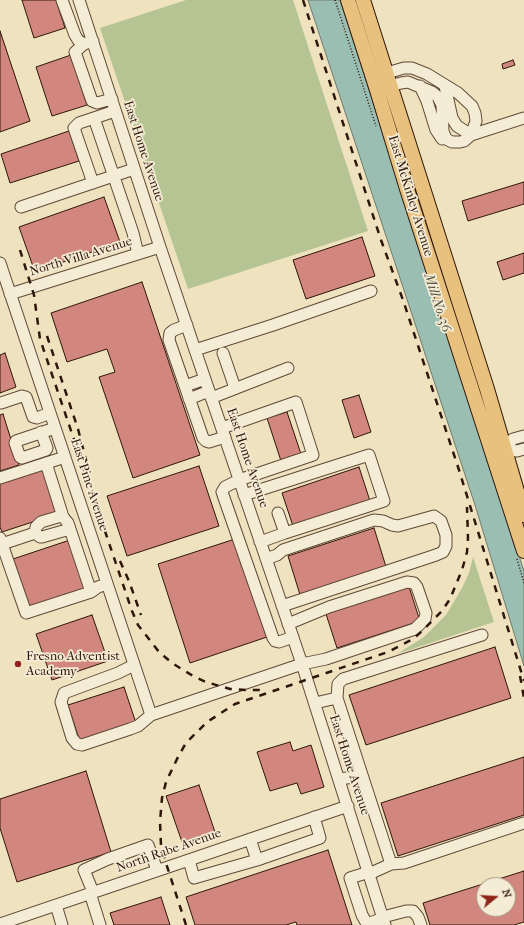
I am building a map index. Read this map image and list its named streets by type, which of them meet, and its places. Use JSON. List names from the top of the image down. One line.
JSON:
{"streets":{"main road":["East McKinley Avenue"],"street":["East Home Avenue","North Villa Avenue","East Pine Avenue","North Rabe Avenue"]},"crossings":[["East Home Avenue","North Villa Avenue"],["East Home Avenue","North Rabe Avenue"],["North Villa Avenue","East Pine Avenue"]],"water":["Mill No. 36"],"places":["Fresno Adventist Academy"],"north":"right"}
